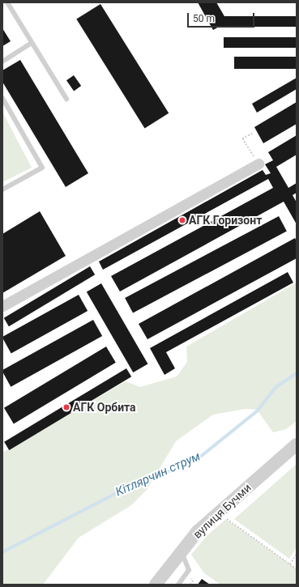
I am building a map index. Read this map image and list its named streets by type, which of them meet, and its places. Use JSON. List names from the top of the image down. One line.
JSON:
{"streets":{"street":["вулиця Бучми"]},"water":["Кітлярчин струм"],"places":["АГК Горизонт","АГК Орбита"],"scale_bar":"50 m"}
